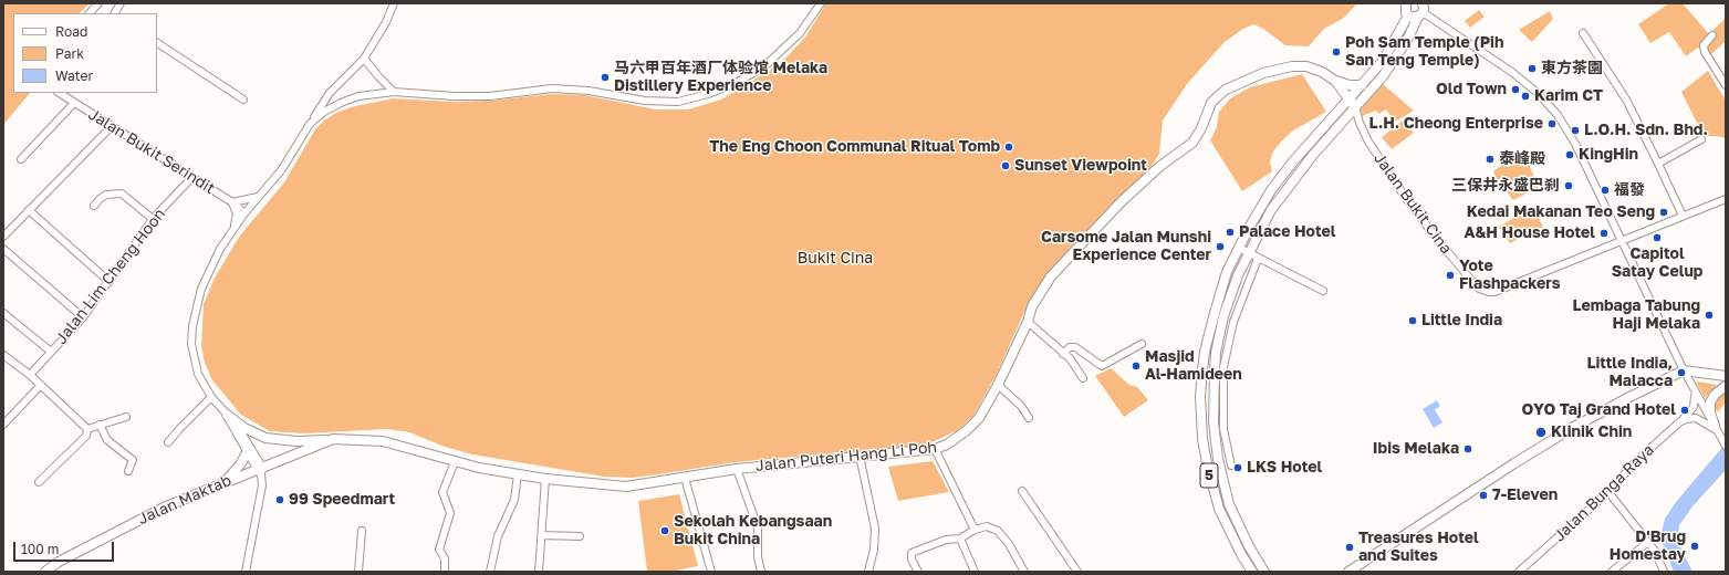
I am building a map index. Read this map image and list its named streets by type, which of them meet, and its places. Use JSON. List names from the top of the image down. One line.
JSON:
{"streets":{"main road":["Jalan Puteri Hang Li Poh","5","Jalan Maktab"],"street":["Jalan Bukit Serindit","Jalan Bukit Cina","Jalan Lim Cheng Hoon","Jalan Bunga Raya"]},"crossings":[["Jalan Bukit Serindit","Jalan Lim Cheng Hoon"],["Jalan Bukit Cina","Jalan Puteri Hang Li Poh"],["Jalan Bukit Cina","5"],["Jalan Puteri Hang Li Poh","5"],["Jalan Puteri Hang Li Poh","Jalan Maktab"]],"parks":["Bukit Cina"],"places":["Poh Sam Temple (Pih San Teng Temple)","東方茶園","马六甲百年酒厂体验馆 Melaka Distillery Experience","Old Town","Karim CT","L.H. Cheong Enterprise","L.O.H. Sdn. Bhd.","The Eng Choon Communal Ritual Tomb","KingHin","泰峰殿","Sunset Viewpoint","三保井永盛巴刹","福發","Kedai Makanan Teo Seng","Palace Hotel","A&H House Hotel","Capitol Satay Celup","Carsome Jalan Munshi Experience Center","Yote Flashpackers","Lembaga Tabung Haji Melaka","Little India","Masjid Al-Hamideen","Little India, Malacca","OYO Taj Grand Hotel","Klinik Chin","Ibis Melaka","LKS Hotel","7-Eleven","99 Speedmart","Sekolah Kebangsaan Bukit China","D'Brug Homestay","Treasures Hotel and Suites"],"legend":["Road","Park","Water"],"scale_bar":"100 m"}
